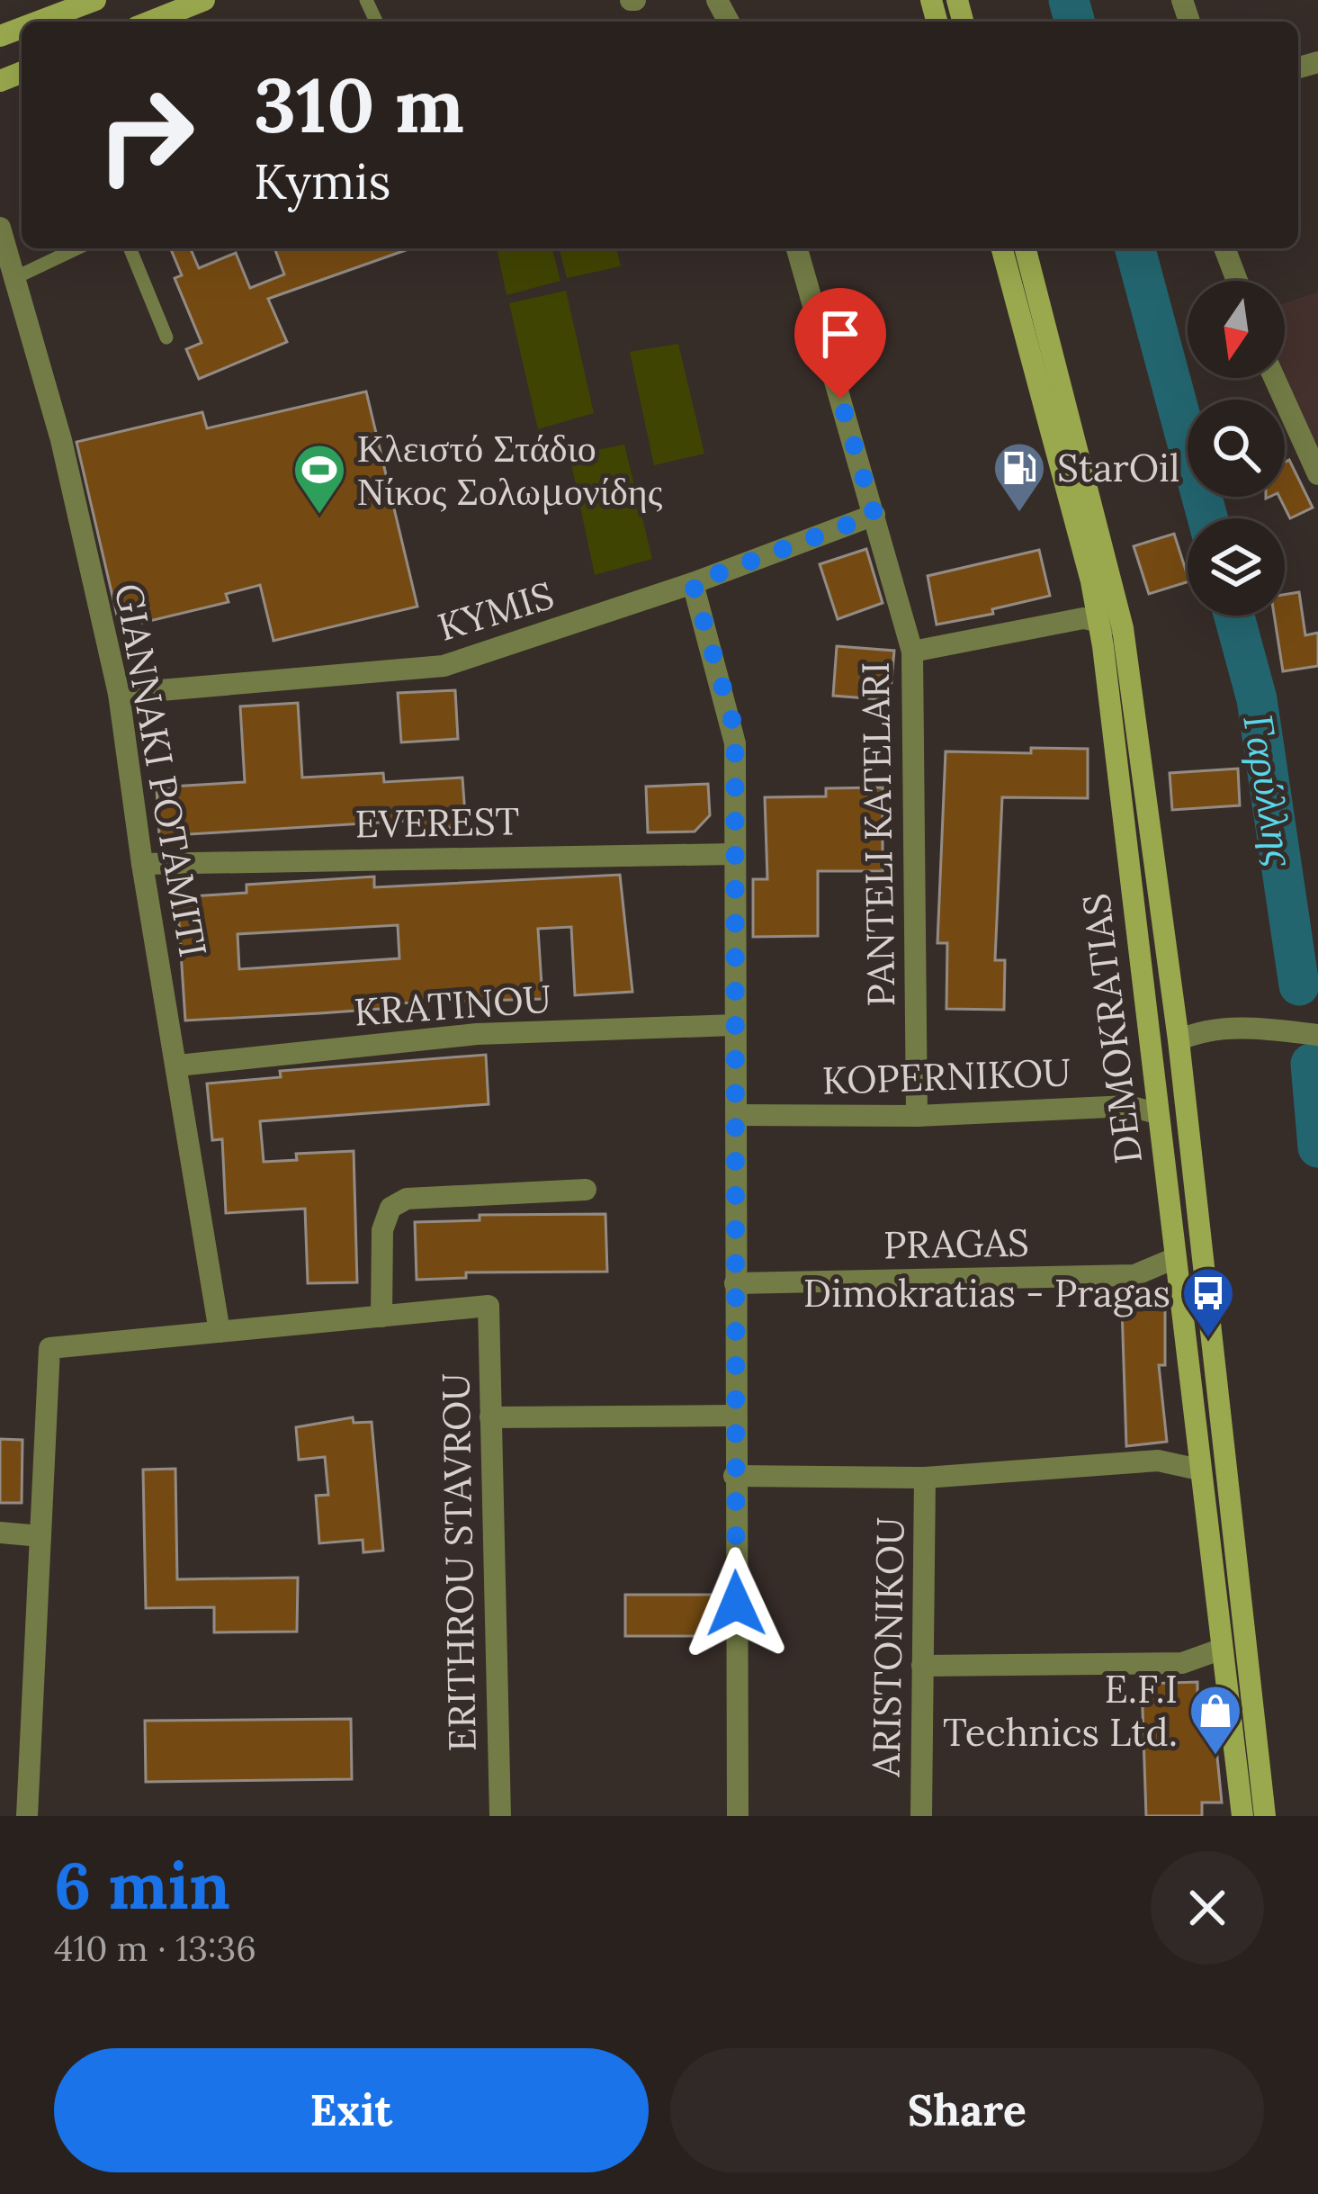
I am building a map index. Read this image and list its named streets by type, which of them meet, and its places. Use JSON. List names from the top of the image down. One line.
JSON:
{"streets":{"street":["KYMIS","GIANNAKI POTAMITI","EVEREST","PANTELI KATELARI","KRATINOU","DEMOKRATIAS","KOPERNIKOU","PRAGAS","ERITHROU STAVROU","ARISTONIKOU"]},"crossings":[["KYMIS","GIANNAKI POTAMITI"],["KYMIS","PANTELI KATELARI"],["GIANNAKI POTAMITI","EVEREST"],["GIANNAKI POTAMITI","KRATINOU"],["PANTELI KATELARI","KOPERNIKOU"],["DEMOKRATIAS","KOPERNIKOU"],["DEMOKRATIAS","PRAGAS"]],"water":["Γαρύλλης"],"places":{"fuel station":["StarOil"],"sports":["Κλειστό Στάδιο Νίκος Σολωμονίδης"],"bus stop":["Dimokratias - Pragas"],"shop":["E.F.I Technics Ltd."]},"north":"bottom","page":{"turn":["310 m","Kymis"],"heading":["6 min","410 m · 13:36"],"buttons":["Exit","Share"]}}
